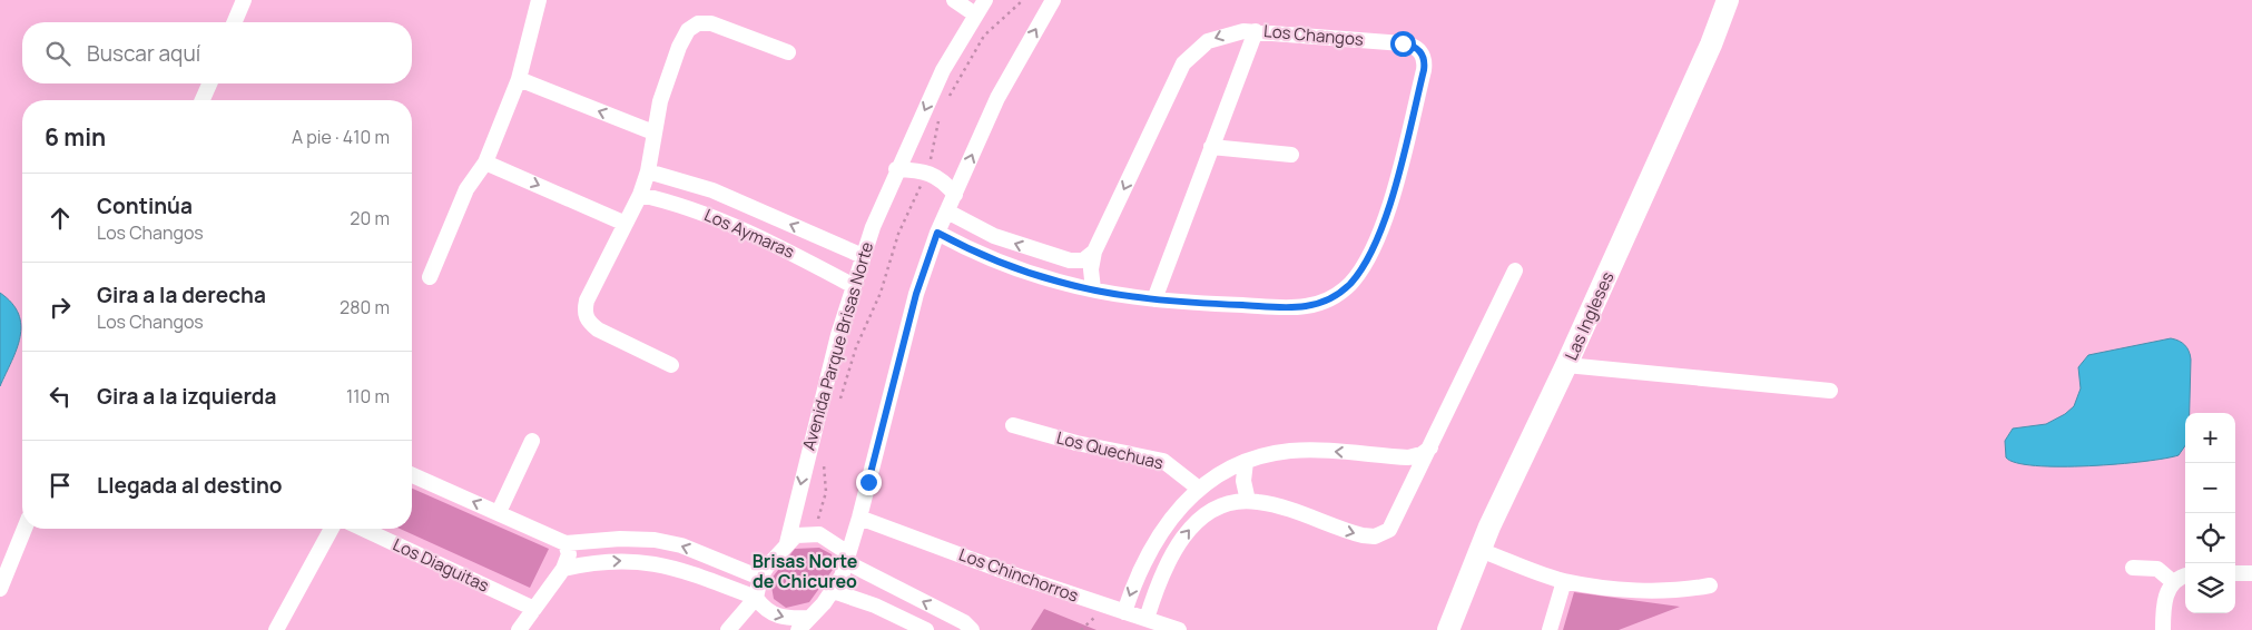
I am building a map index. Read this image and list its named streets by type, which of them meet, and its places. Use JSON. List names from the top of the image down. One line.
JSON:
{"streets":{"street":["Los Changos","Los Aymaras","Las Ingleses","Avenida Parque Brisas Norte","Los Quechuas","Los Diaguitas","Los Chinchorros"]},"crossings":[["Los Aymaras","Avenida Parque Brisas Norte"]],"districts":["Brisas Norte de Chicureo"],"page":{"search":"Buscar aquí","heading":["6 min","A pie · 410 m"],"list":[["Continúa","Los Changos","20 m"],["Gira a la derecha","Los Changos","280 m"],["Gira a la izquierda","110 m"],"Llegada al destino"],"map_buttons":["+","−"]}}
